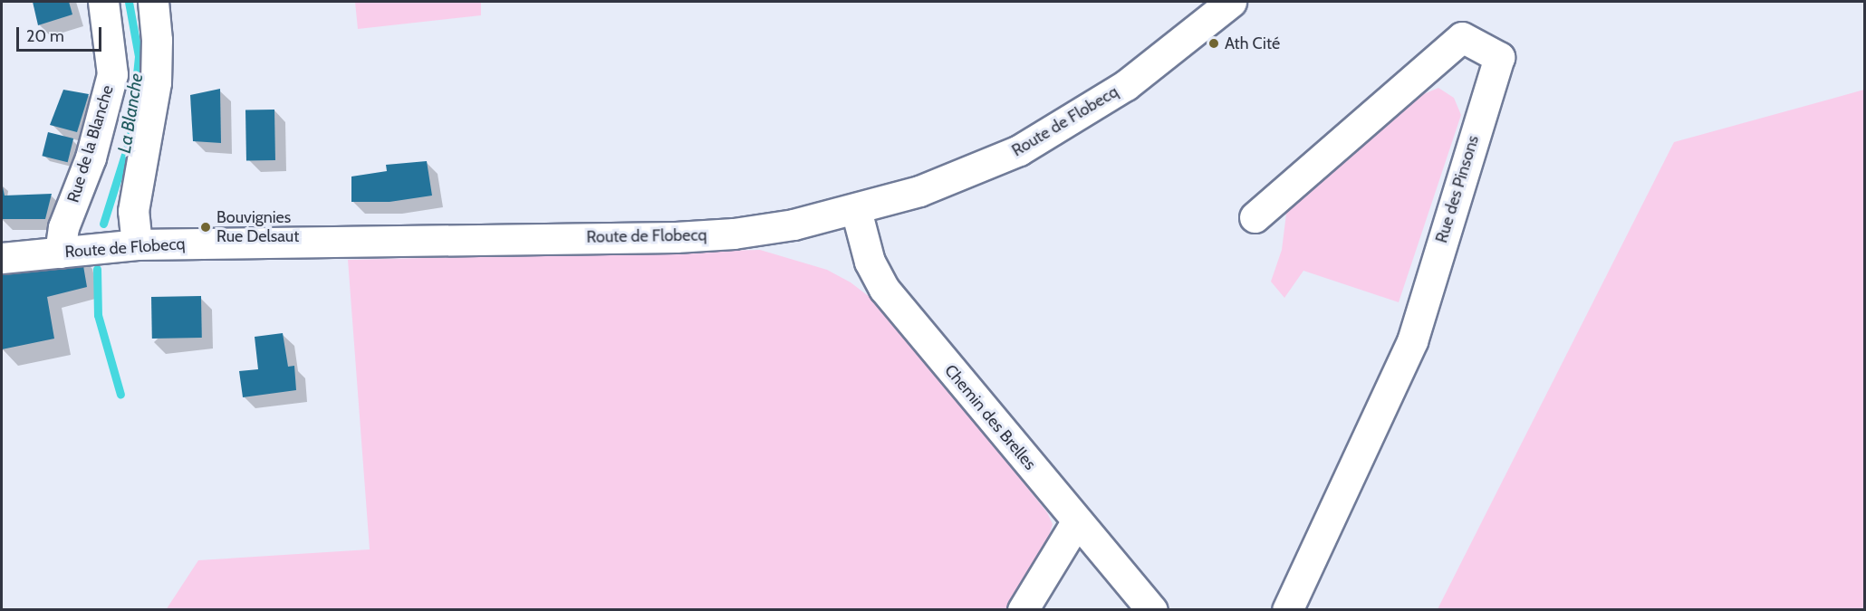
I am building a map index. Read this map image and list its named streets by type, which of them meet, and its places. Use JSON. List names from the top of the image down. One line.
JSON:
{"streets":{"street":["Route de Flobecq","Rue de la Blanche","Rue des Pinsons","Chemin des Brelles"]},"crossings":[["Route de Flobecq","Rue de la Blanche"],["Route de Flobecq","Chemin des Brelles"]],"water":["La Blanche"],"places":["Ath Cité","Bouvignies Rue Delsaut"],"scale_bar":"20 m"}
